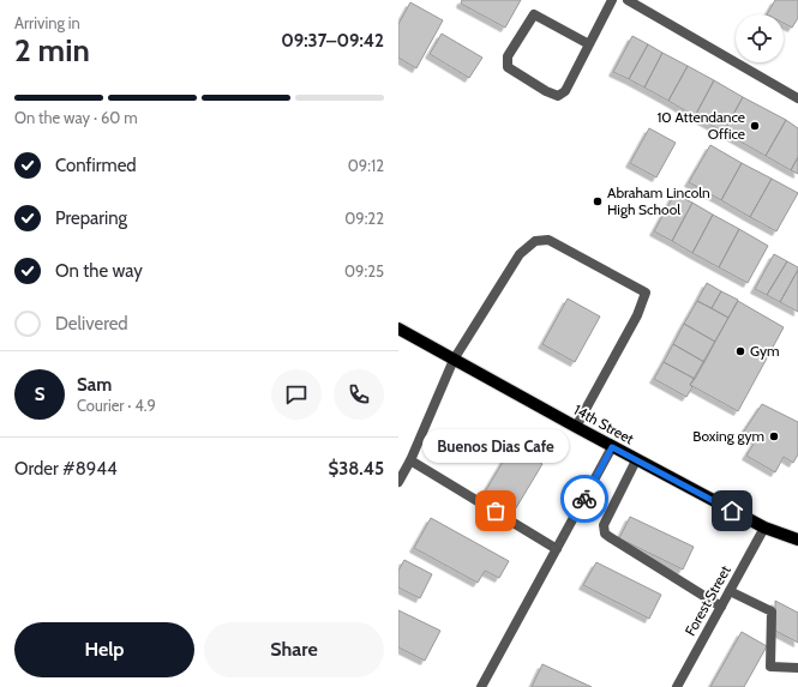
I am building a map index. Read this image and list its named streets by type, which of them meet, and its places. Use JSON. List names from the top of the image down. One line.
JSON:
{"streets":{"main road":["14th Street"],"street":["Forest Street"]},"crossings":[["14th Street","Forest Street"]],"places":["10 Attendance Office","Abraham Lincoln High School","Gym","Boxing gym","Buenos Dias Cafe"],"page":{"heading":["2 min","Arriving in","09:37–09:42"],"panel":["Sam","Courier · 4.9","Order #8944","$38.45"],"bar":"On the way · 60 m","list":[["Confirmed","09:12"],["Preparing","09:22"],["On the way","09:25"],"Delivered"],"round":"S","bubble":"Buenos Dias Cafe","buttons":["Help","Share"]}}
